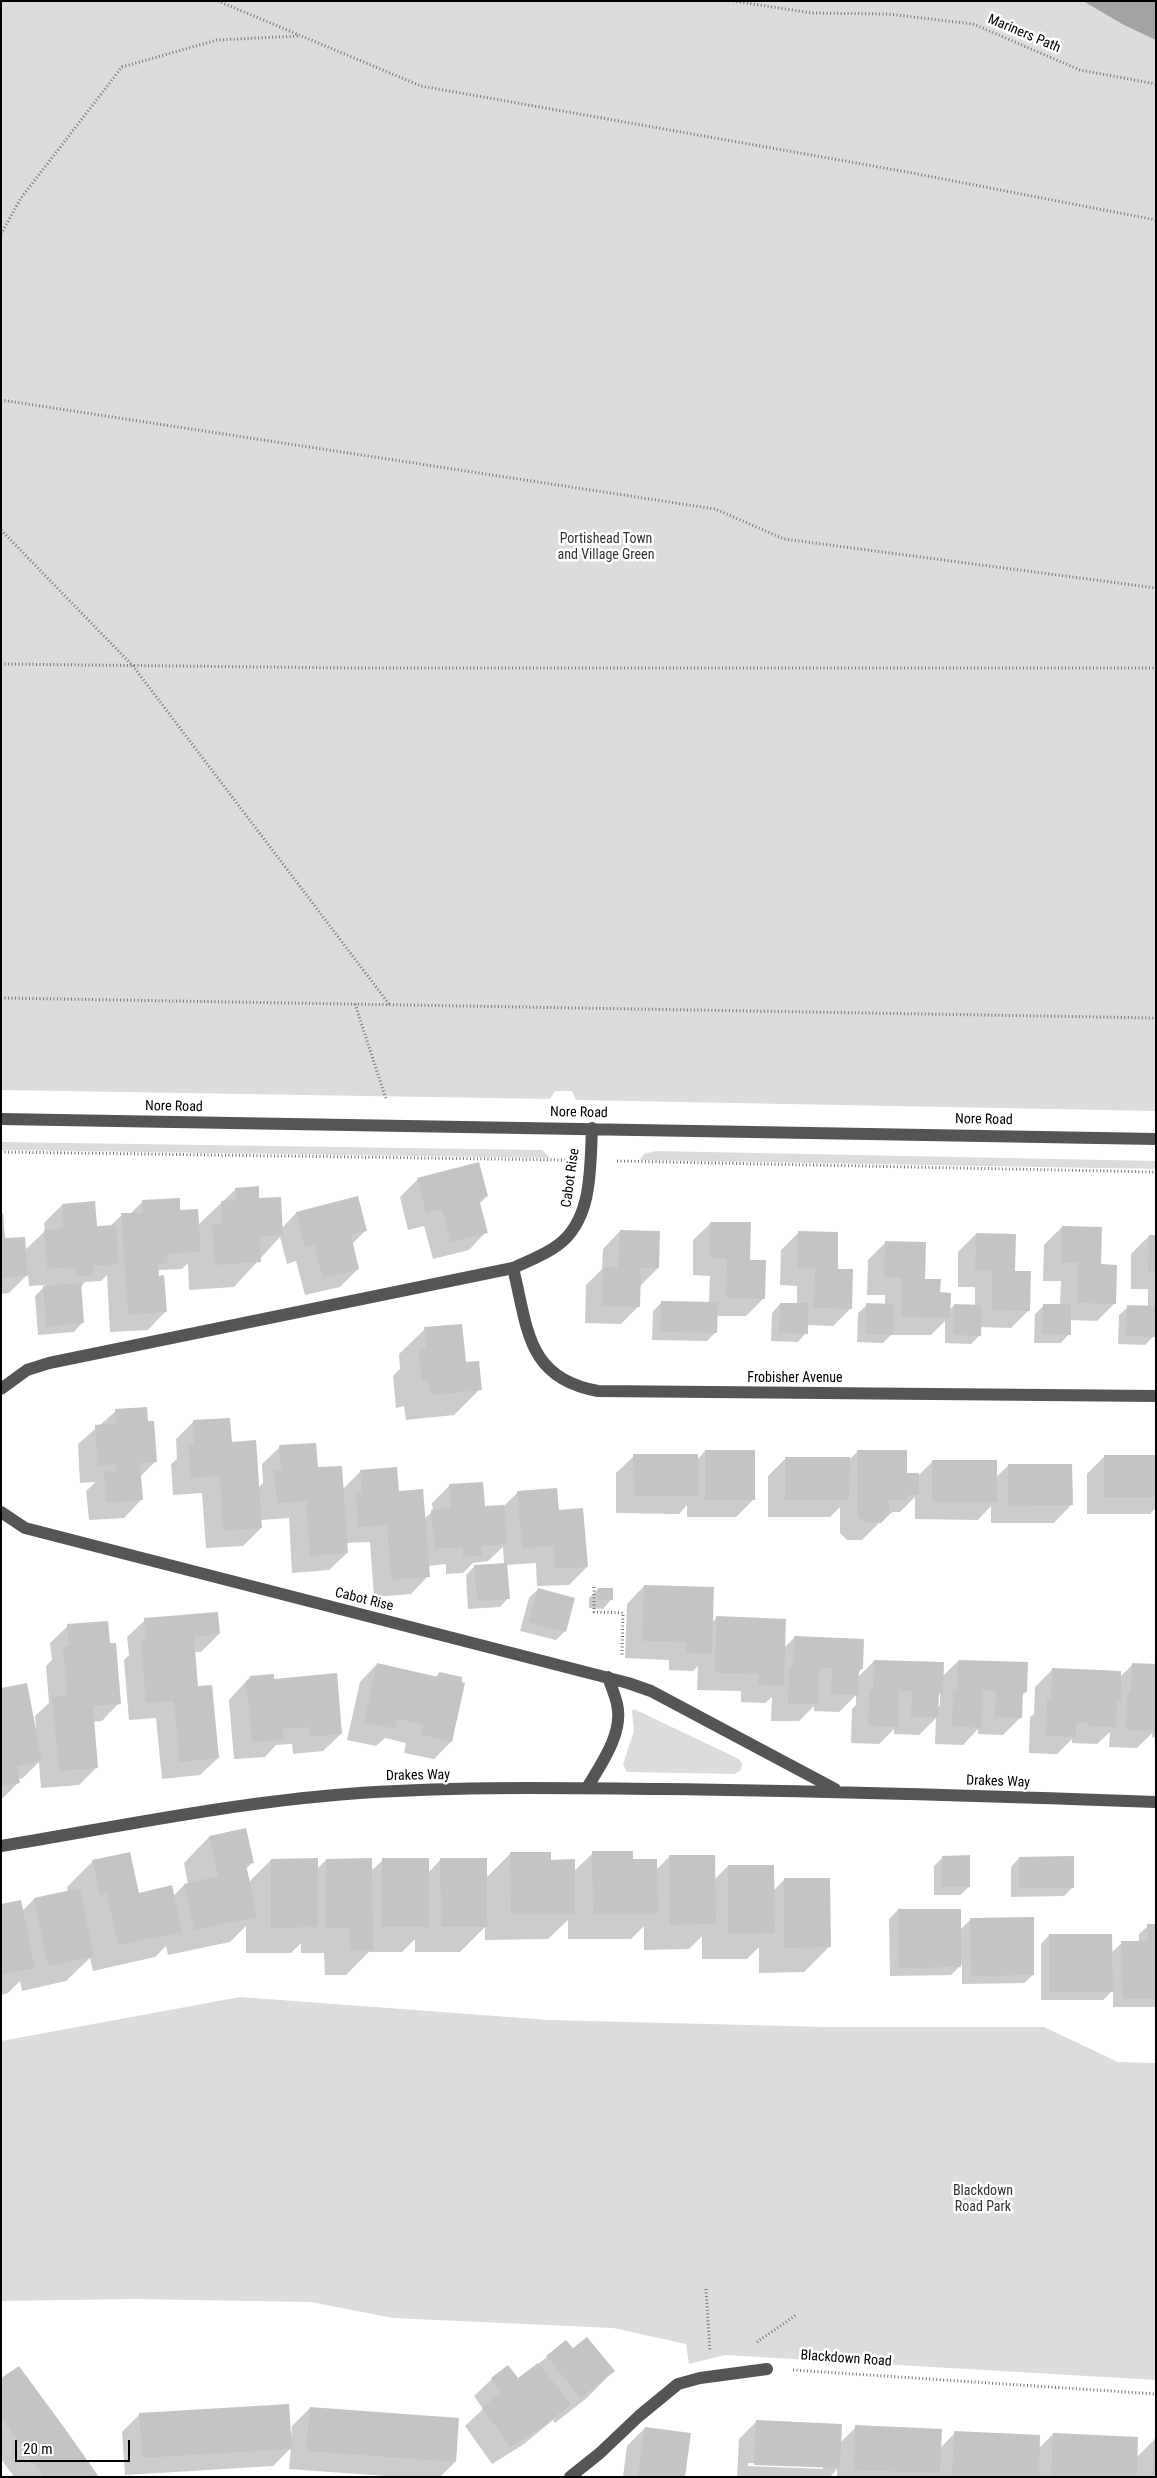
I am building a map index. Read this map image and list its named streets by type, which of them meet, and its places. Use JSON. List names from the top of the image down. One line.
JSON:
{"streets":{"street":["Nore Road","Cabot Rise","Frobisher Avenue","Drakes Way"],"path":["Mariners Path","Blackdown Road"]},"crossings":[["Nore Road","Cabot Rise"],["Cabot Rise","Frobisher Avenue"],["Cabot Rise","Drakes Way"]],"parks":["Portishead Town and Village Green","Blackdown Road Park"],"scale_bar":"20 m"}
